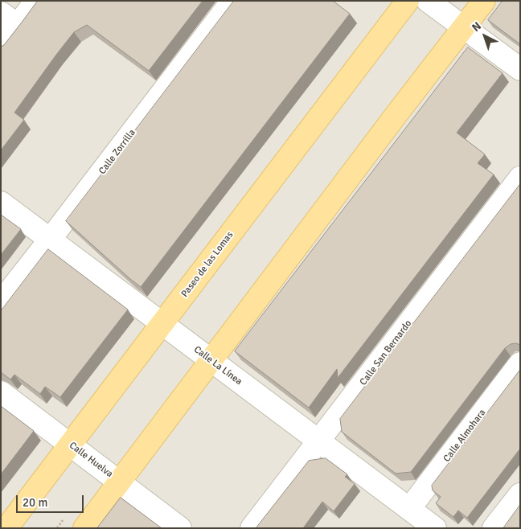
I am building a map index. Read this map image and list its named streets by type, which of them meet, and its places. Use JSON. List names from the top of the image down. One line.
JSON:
{"streets":{"main road":["Paseo de las Lomas"],"street":["Calle Zorrilla","Calle San Bernardo","Calle La Línea","Calle Almohara","Calle Huelva"]},"crossings":[["Calle Zorrilla","Calle La Línea"],["Paseo de las Lomas","Calle La Línea"],["Paseo de las Lomas","Calle Huelva"],["Calle San Bernardo","Calle La Línea"],["Calle La Línea","Calle Almohara"]],"scale_bar":"20 m","north":"top left"}
